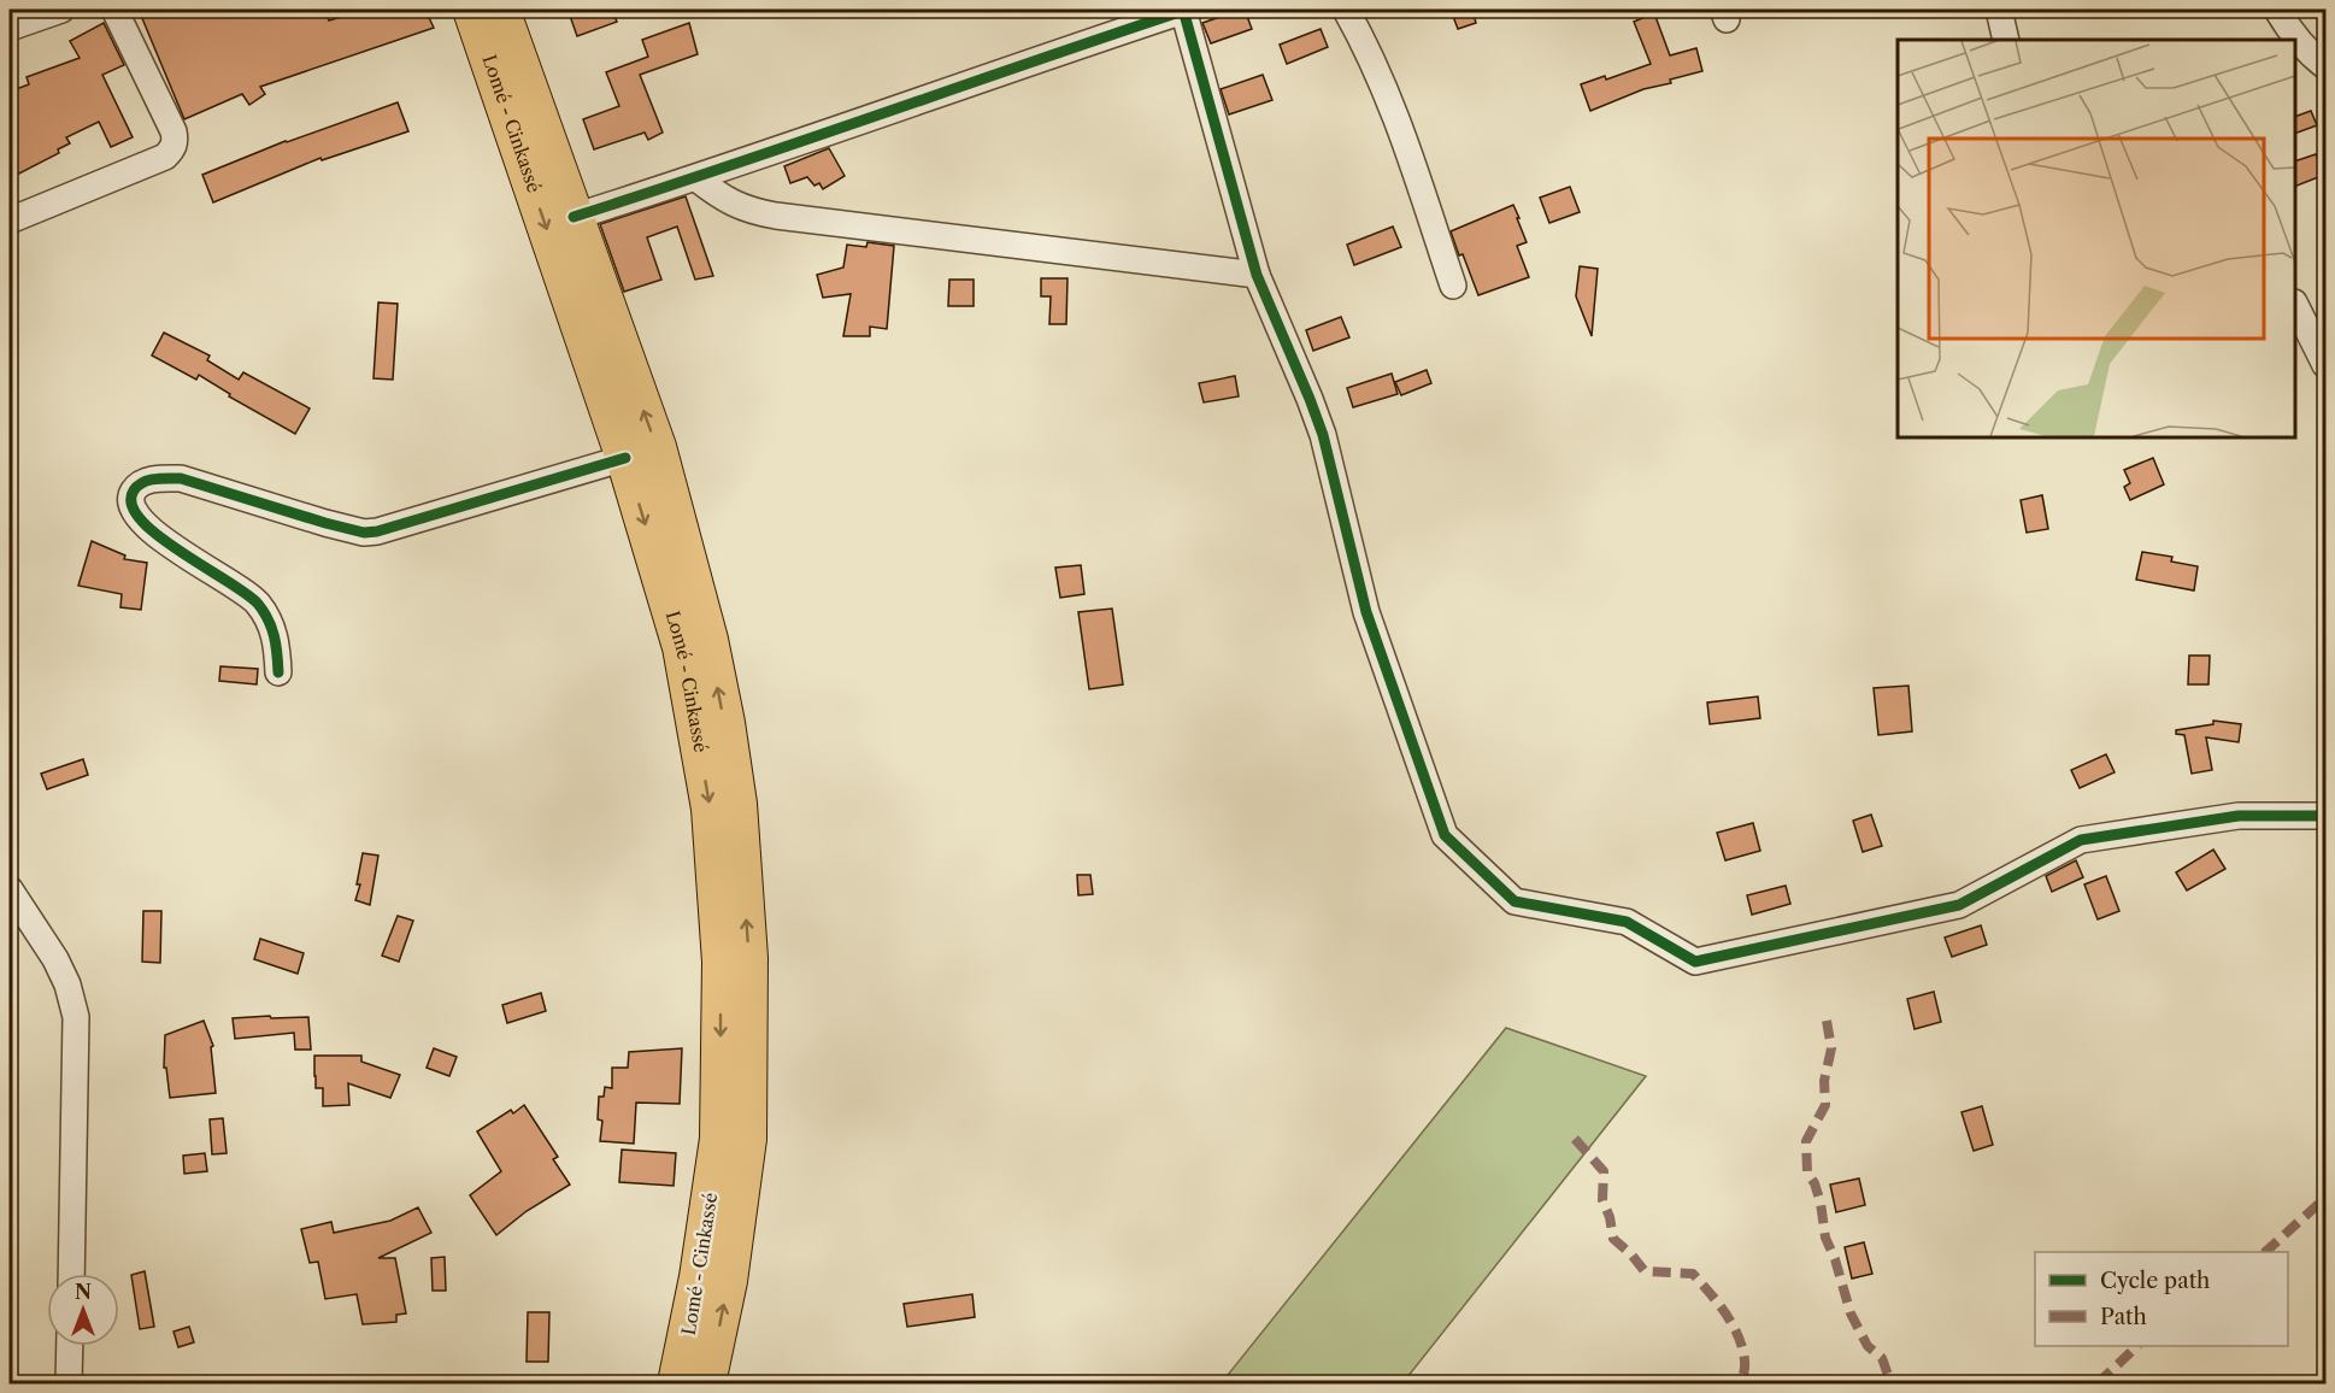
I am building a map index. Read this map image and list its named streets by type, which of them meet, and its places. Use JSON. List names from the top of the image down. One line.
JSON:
{"streets":{"highway":["Lomé - Cinkassé"]},"legend":["Cycle path","Path"],"north":"top"}
